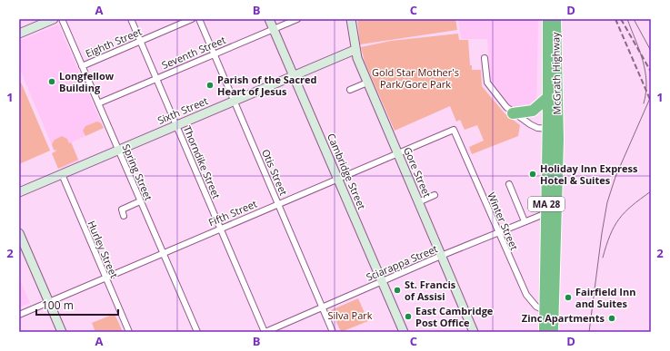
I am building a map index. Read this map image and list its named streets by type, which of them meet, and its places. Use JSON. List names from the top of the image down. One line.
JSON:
{"streets":{"highway":["McGrath Highway","MA 28"],"street":["Eighth Street","Seventh Street","Sixth Street","Thorndike Street","Cambridge Street","Spring Street","Otis Street","Gore Street","Fifth Street","Winter Street","Hurley Street","Sciarappa Street"]},"crossings":[["Eighth Street","Thorndike Street"],["Eighth Street","Spring Street"],["Seventh Street","Thorndike Street"],["Seventh Street","Cambridge Street"],["Seventh Street","Spring Street"],["Seventh Street","Otis Street"],["McGrath Highway","MA 28"],["Sixth Street","Thorndike Street"],["Sixth Street","Cambridge Street"],["Sixth Street","Spring Street"],["Sixth Street","Otis Street"],["Sixth Street","Gore Street"],["Sixth Street","Hurley Street"],["Thorndike Street","Fifth Street"],["Thorndike Street","Sciarappa Street"],["Cambridge Street","Fifth Street"],["Cambridge Street","Sciarappa Street"],["Spring Street","Fifth Street"],["Otis Street","Fifth Street"],["Otis Street","Sciarappa Street"],["Gore Street","Fifth Street"],["Gore Street","Sciarappa Street"],["MA 28","Winter Street"],["MA 28","Sciarappa Street"],["Fifth Street","Winter Street"],["Fifth Street","Hurley Street"],["Winter Street","Sciarappa Street"]],"parks":["Gold Star Mother's Park/Gore Park","Silva Park"],"places":["Longfellow Building","Parish of the Sacred Heart of Jesus","Holiday Inn Express Hotel & Suites","St. Francis of Assisi","Fairfield Inn and Suites","East Cambridge Post Office","Zinc Apartments"],"scale_bar":"100 m","grid":{"columns":["A","B","C","D"],"rows":["1","2"]}}
